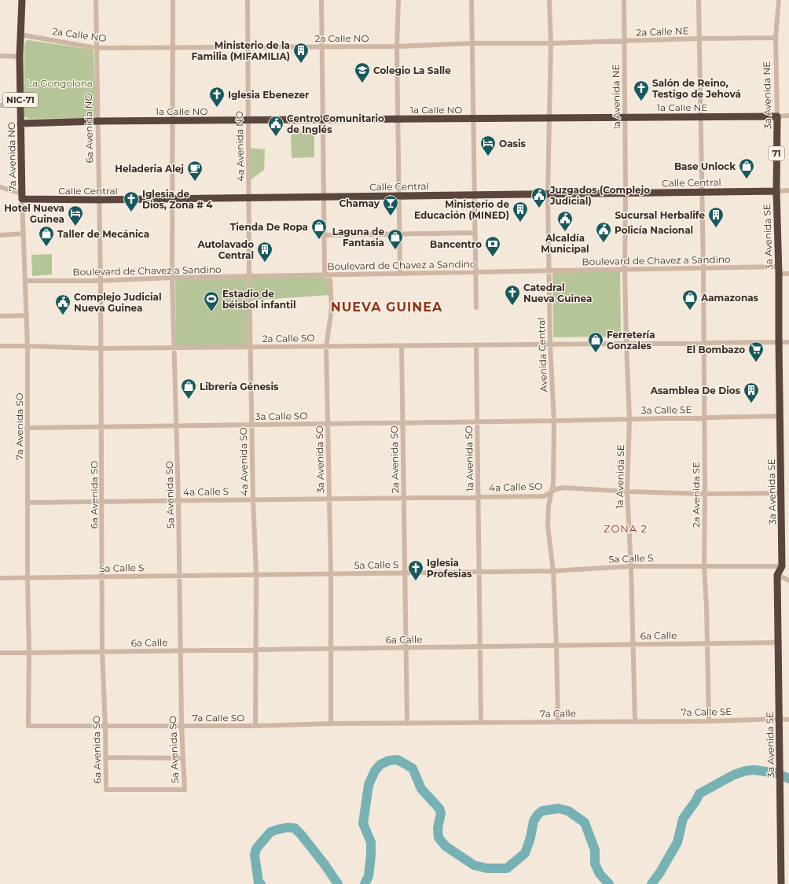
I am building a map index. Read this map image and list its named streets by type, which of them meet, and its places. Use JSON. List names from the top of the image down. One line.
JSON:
{"streets":{"highway":["3a Avenida NE","NIC-71","1a Calle NE","1a Calle NO","71","7a Avenida NO","Calle Central","3a Avenida SE"],"street":["2a Calle NE","2a Calle NO","!a Avenida NE","6a Avenida NO","4a Avenida NO","Boulevard de Chavez a Sandino","2a Calle SO","Avenida Central","3a Calle SE","3a Calle SO","7a Avenida SO","1a Avenida SO","3a Avenida SO","2a Avenida SO","4a Avenida SO","1a Avenida SE","4a Calle SO","4a Calle S","6a Avenida SO","5a Avenida SO","2a Avenida SE","5a Calle S","6a Calle","7a Calle SE","7a Calle","7a Calle SO"]},"crossings":[["2a Calle NE","2a Calle NO"],["2a Calle NE","3a Avenida NE"],["2a Calle NE","!a Avenida NE"],["2a Calle NE","Avenida Central"],["2a Calle NE","2a Avenida SE"],["2a Calle NO","6a Avenida NO"],["2a Calle NO","4a Avenida NO"],["2a Calle NO","7a Avenida NO"],["2a Calle NO","Avenida Central"],["2a Calle NO","3a Avenida SO"],["2a Calle NO","5a Avenida SO"],["3a Avenida NE","1a Calle NE"],["3a Avenida NE","Calle Central"],["3a Avenida NE","3a Avenida SE"],["!a Avenida NE","1a Calle NE"],["!a Avenida NE","Calle Central"],["!a Avenida NE","Boulevard de Chavez a Sandino"],["!a Avenida NE","1a Avenida SE"],["1a Calle NE","1a Calle NO"],["1a Calle NE","Avenida Central"],["1a Calle NE","2a Avenida SE"],["1a Calle NO","6a Avenida NO"],["1a Calle NO","4a Avenida NO"],["1a Calle NO","7a Avenida NO"],["1a Calle NO","Avenida Central"],["1a Calle NO","3a Avenida SO"],["1a Calle NO","5a Avenida SO"],["6a Avenida NO","Calle Central"],["6a Avenida NO","6a Avenida SO"],["4a Avenida NO","Calle Central"],["4a Avenida NO","4a Avenida SO"],["7a Avenida NO","Calle Central"],["7a Avenida NO","7a Avenida SO"],["Calle Central","3a Avenida SE"],["Calle Central","Avenida Central"],["Calle Central","7a Avenida SO"],["Calle Central","3a Avenida SO"],["Calle Central","4a Avenida SO"],["Calle Central","6a Avenida SO"],["Calle Central","5a Avenida SO"],["Calle Central","2a Avenida SE"],["3a Avenida SE","Boulevard de Chavez a Sandino"],["3a Avenida SE","2a Calle SO"],["3a Avenida SE","3a Calle SE"],["3a Avenida SE","4a Calle SO"],["3a Avenida SE","5a Calle S"],["3a Avenida SE","6a Calle"],["3a Avenida SE","7a Calle SE"],["Boulevard de Chavez a Sandino","Avenida Central"],["Boulevard de Chavez a Sandino","7a Avenida SO"],["Boulevard de Chavez a Sandino","3a Avenida SO"],["Boulevard de Chavez a Sandino","4a Avenida SO"],["Boulevard de Chavez a Sandino","1a Avenida SE"],["Boulevard de Chavez a Sandino","6a Avenida SO"],["Boulevard de Chavez a Sandino","5a Avenida SO"],["Boulevard de Chavez a Sandino","2a Avenida SE"],["2a Calle SO","Avenida Central"],["2a Calle SO","7a Avenida SO"],["2a Calle SO","1a Avenida SO"],["2a Calle SO","3a Avenida SO"],["2a Calle SO","2a Avenida SO"],["2a Calle SO","4a Avenida SO"],["2a Calle SO","1a Avenida SE"],["2a Calle SO","6a Avenida SO"],["2a Calle SO","5a Avenida SO"],["2a Calle SO","2a Avenida SE"],["Avenida Central","3a Calle SE"],["Avenida Central","3a Calle SO"],["Avenida Central","4a Calle SO"],["Avenida Central","5a Calle S"],["Avenida Central","6a Calle"],["Avenida Central","7a Calle"],["3a Calle SE","3a Calle SO"],["3a Calle SE","1a Avenida SE"],["3a Calle SE","2a Avenida SE"],["3a Calle SO","7a Avenida SO"],["3a Calle SO","1a Avenida SO"],["3a Calle SO","3a Avenida SO"],["3a Calle SO","2a Avenida SO"],["3a Calle SO","4a Avenida SO"],["3a Calle SO","6a Avenida SO"],["3a Calle SO","5a Avenida SO"],["7a Avenida SO","4a Calle S"],["7a Avenida SO","5a Calle S"],["7a Avenida SO","6a Calle"],["7a Avenida SO","7a Calle SO"],["1a Avenida SO","4a Calle SO"],["1a Avenida SO","5a Calle S"],["1a Avenida SO","6a Calle"],["1a Avenida SO","7a Calle"],["1a Avenida SO","7a Calle SO"],["3a Avenida SO","4a Calle S"],["3a Avenida SO","5a Calle S"],["3a Avenida SO","6a Calle"],["3a Avenida SO","7a Calle SO"],["2a Avenida SO","4a Calle SO"],["2a Avenida SO","4a Calle S"],["2a Avenida SO","5a Calle S"],["2a Avenida SO","6a Calle"],["2a Avenida SO","7a Calle SO"],["4a Avenida SO","4a Calle S"],["4a Avenida SO","5a Calle S"],["4a Avenida SO","6a Calle"],["4a Avenida SO","7a Calle SO"],["1a Avenida SE","4a Calle SO"],["1a Avenida SE","5a Calle S"],["1a Avenida SE","6a Calle"],["1a Avenida SE","7a Calle SE"],["1a Avenida SE","7a Calle"],["4a Calle SO","4a Calle S"],["4a Calle SO","2a Avenida SE"],["4a Calle S","6a Avenida SO"],["4a Calle S","5a Avenida SO"],["6a Avenida SO","5a Avenida SO"],["6a Avenida SO","5a Calle S"],["6a Avenida SO","6a Calle"],["6a Avenida SO","7a Calle SO"],["5a Avenida SO","5a Calle S"],["5a Avenida SO","6a Calle"],["5a Avenida SO","7a Calle SO"],["2a Avenida SE","5a Calle S"],["2a Avenida SE","6a Calle"],["2a Avenida SE","7a Calle SE"],["6a Calle","7a Calle SO"],["7a Calle SE","7a Calle"],["7a Calle","7a Calle SO"]],"districts":["NUEVA GUINEA","ZONA 2"],"parks":["La Gongolona"],"places":{"building":["Ministerio de la Familia (MIFAMILIA)","Ministerio de Educación (MINED)","Sucursal Herbalife","Autolavado Central","Asamblea De Dios"],"school or university":["Colegio La Salle"],"church":["Salón de Reino, Testigo de Jehová","Iglesia Ebenezer","Iglesia de Dios, Zona # 4","Catedral Nueva Guinea","Iglesia Profesias"],"public building":["Centro Comunitario de Inglés","Juzgados (Complejo Judicial)","Alcaldía Municipal","Policía Nacional","Complejo Judicial Nueva Guinea"],"hotel":["Oasis","Hotel Nueva Guinea"],"shop":["Base Unlock","Tienda De Ropa","Taller de Mecánica","Laguna de Fantasia","Aamazonas","Ferretería Gonzales","Librería Génesis"],"cafe":["Heladeria Alej"],"bar":["Chamay"],"bank":["Bancentro"],"sports":["Estadio de béisbol infantil"],"supermarket":["El Bombazo"]}}
